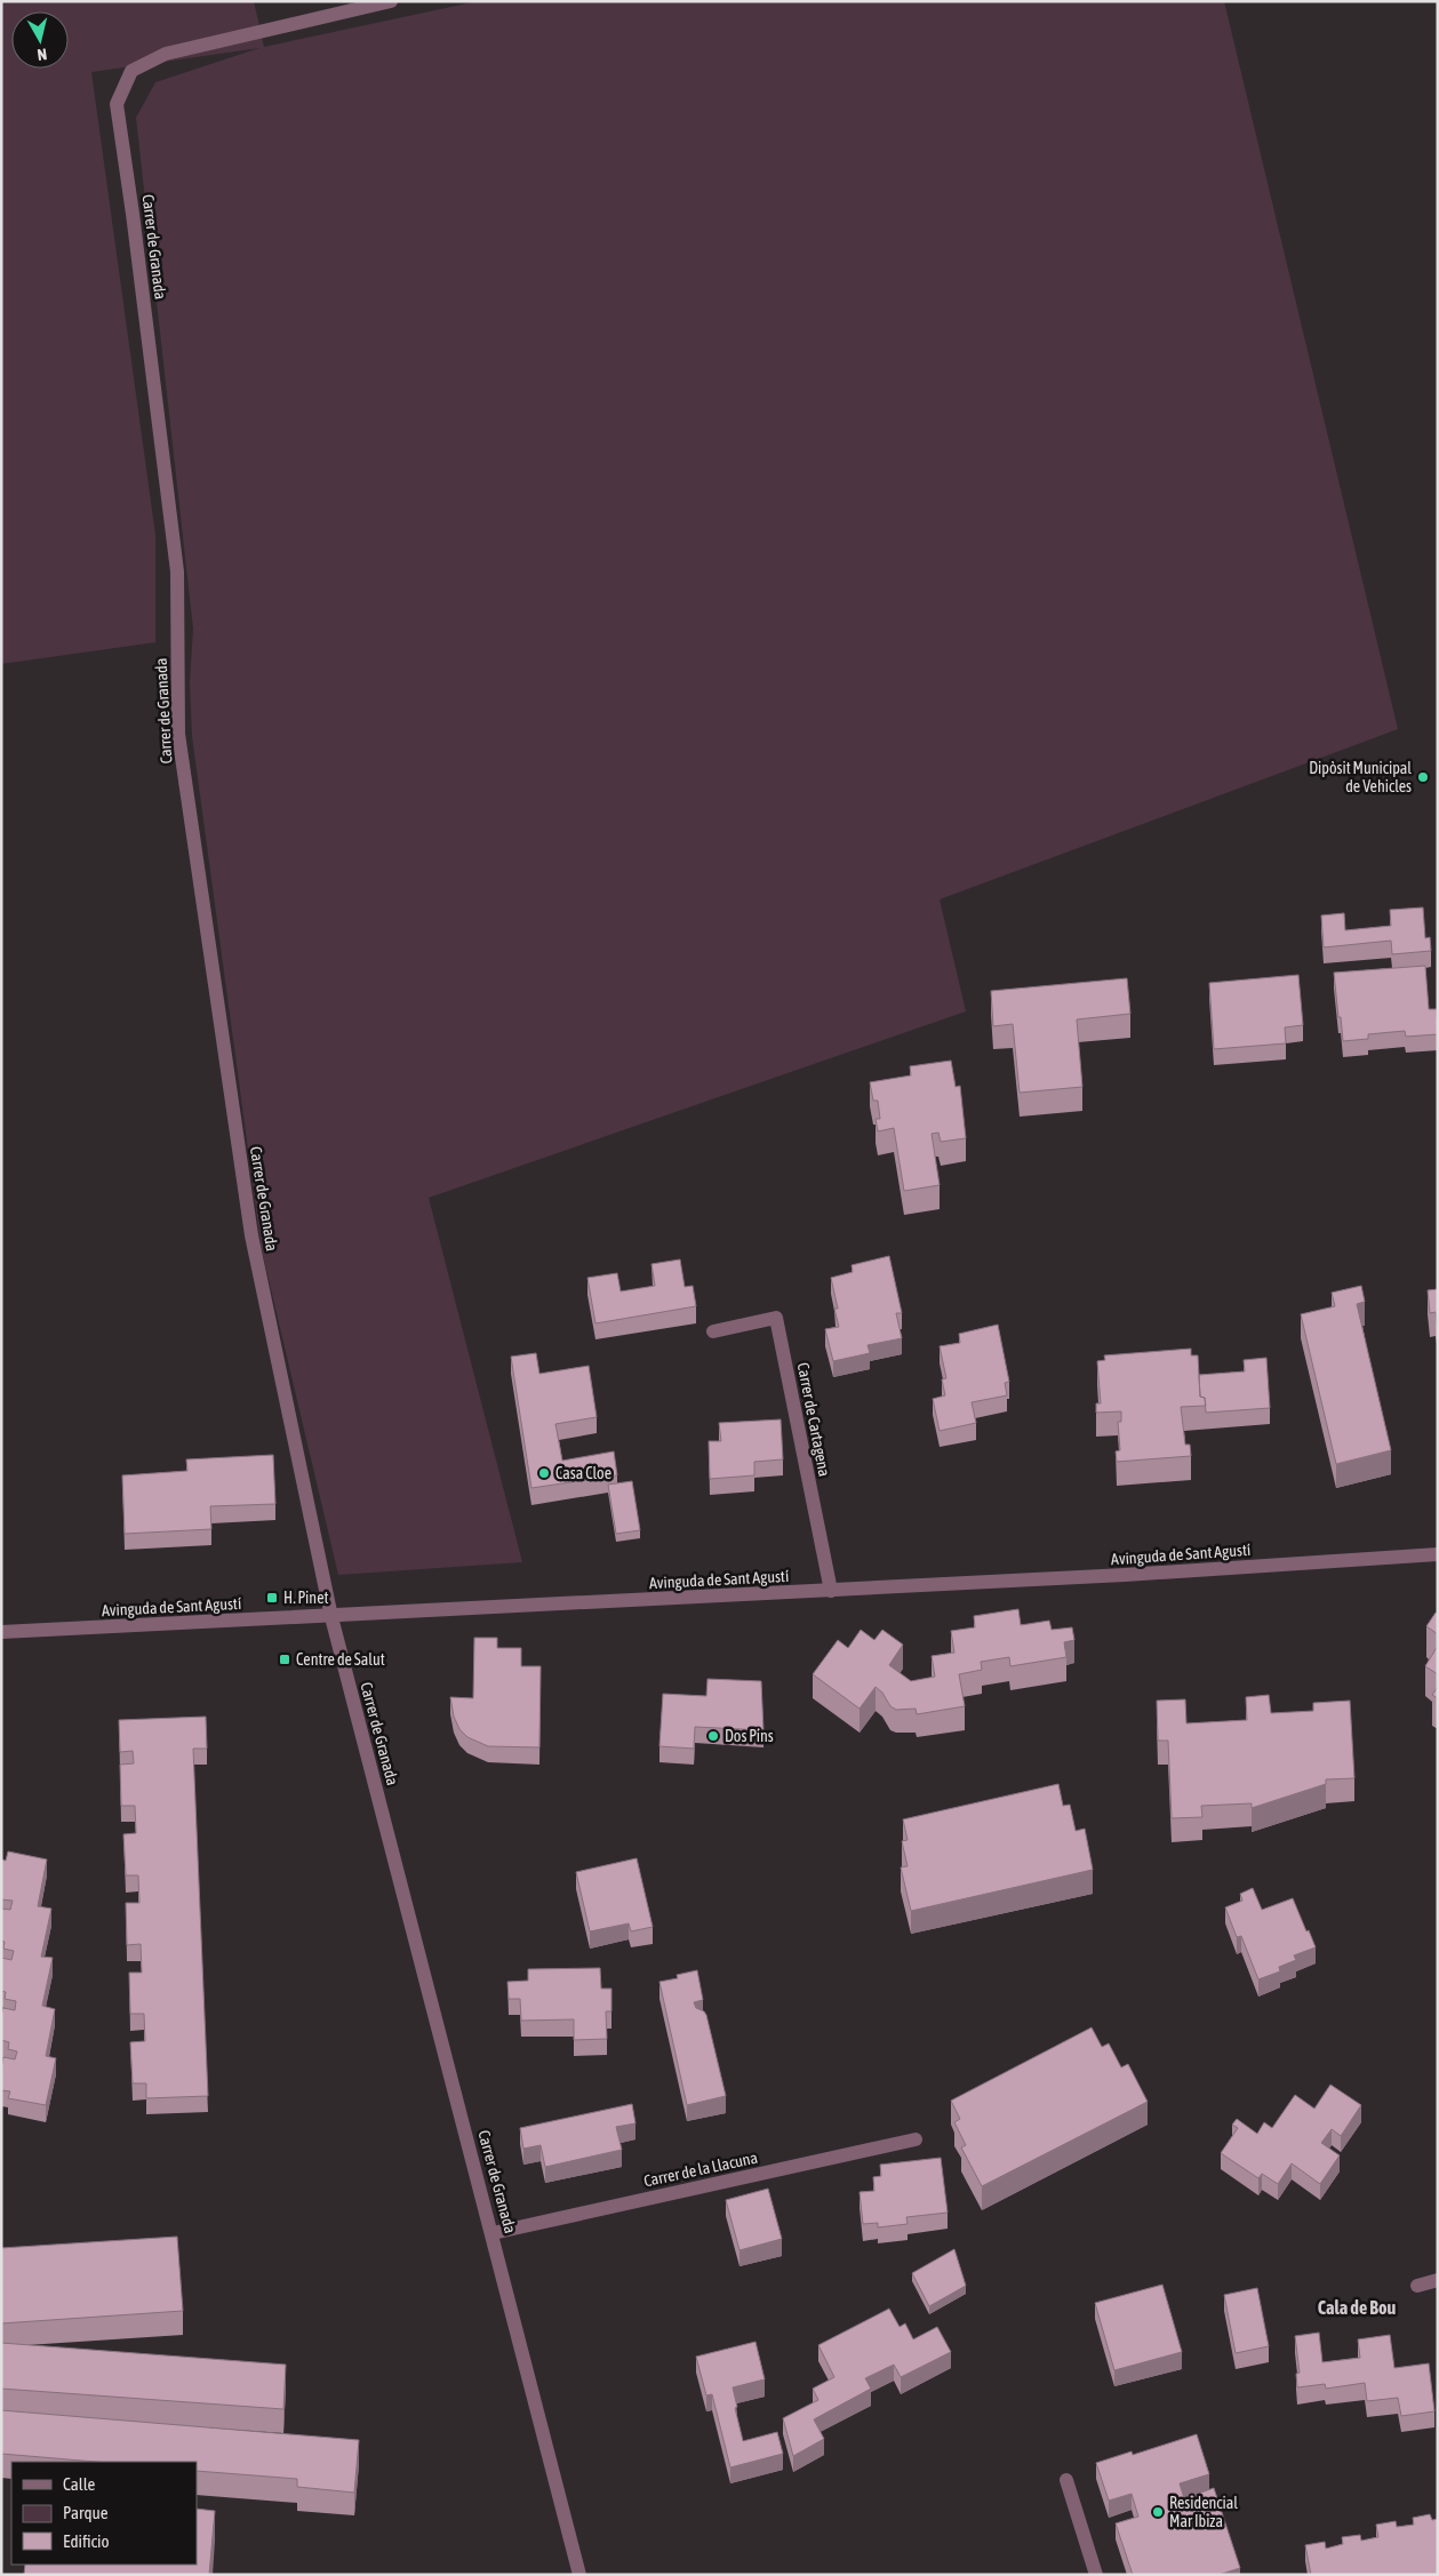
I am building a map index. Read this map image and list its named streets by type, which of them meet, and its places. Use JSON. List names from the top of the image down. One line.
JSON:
{"streets":{"street":["Carrer de Granada","Carrer de Cartagena","Avinguda de Sant Agustí","Carrer de la Llacuna"]},"crossings":[["Carrer de Granada","Avinguda de Sant Agustí"],["Carrer de Granada","Carrer de la Llacuna"],["Carrer de Cartagena","Avinguda de Sant Agustí"]],"districts":["Cala de Bou"],"places":{"other":["Dipòsit Municipal de Vehicles","Casa Cloe","Dos Pins","Residencial Mar Ibiza"],"transit":["H. Pinet","Centre de Salut"]},"legend":["Calle","Parque","Edificio"],"north":"bottom"}
